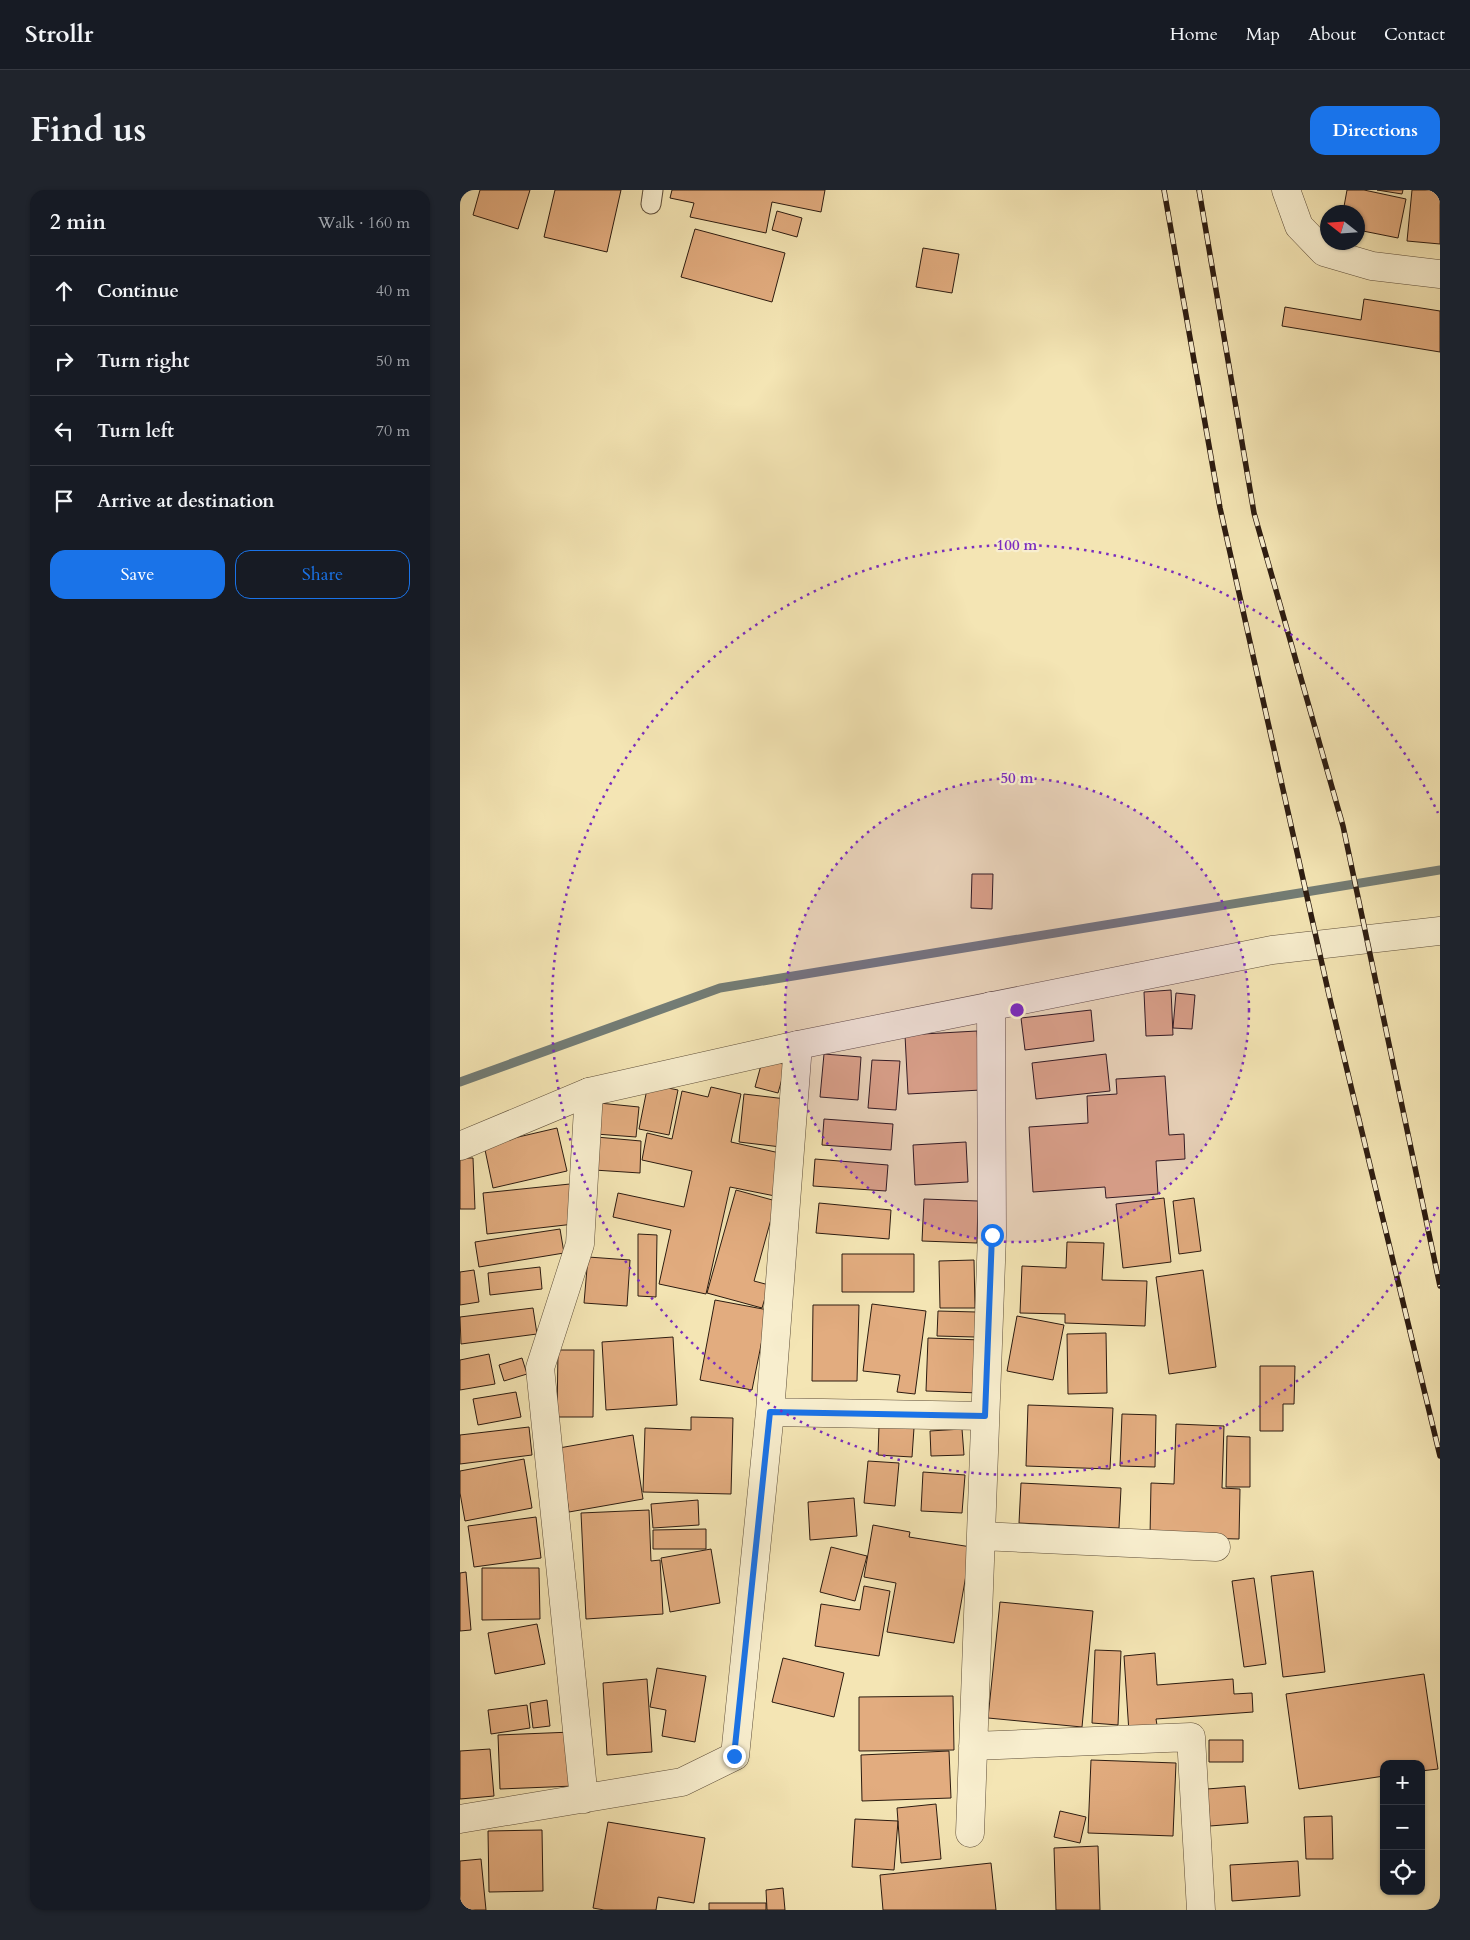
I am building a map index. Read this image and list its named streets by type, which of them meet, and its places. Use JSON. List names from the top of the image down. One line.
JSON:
{"north":"left","page":{"header":"Strollr","nav":["Home","Map","About","Contact"],"title":"Find us","buttons":["Directions",["Save","Share"]],"heading":["2 min","Walk · 160 m"],"list":[["Continue","40 m"],["Turn right","50 m"],["Turn left","70 m"],"Arrive at destination"],"map_buttons":["+","−"]},"rings":["100 m","50 m"]}
